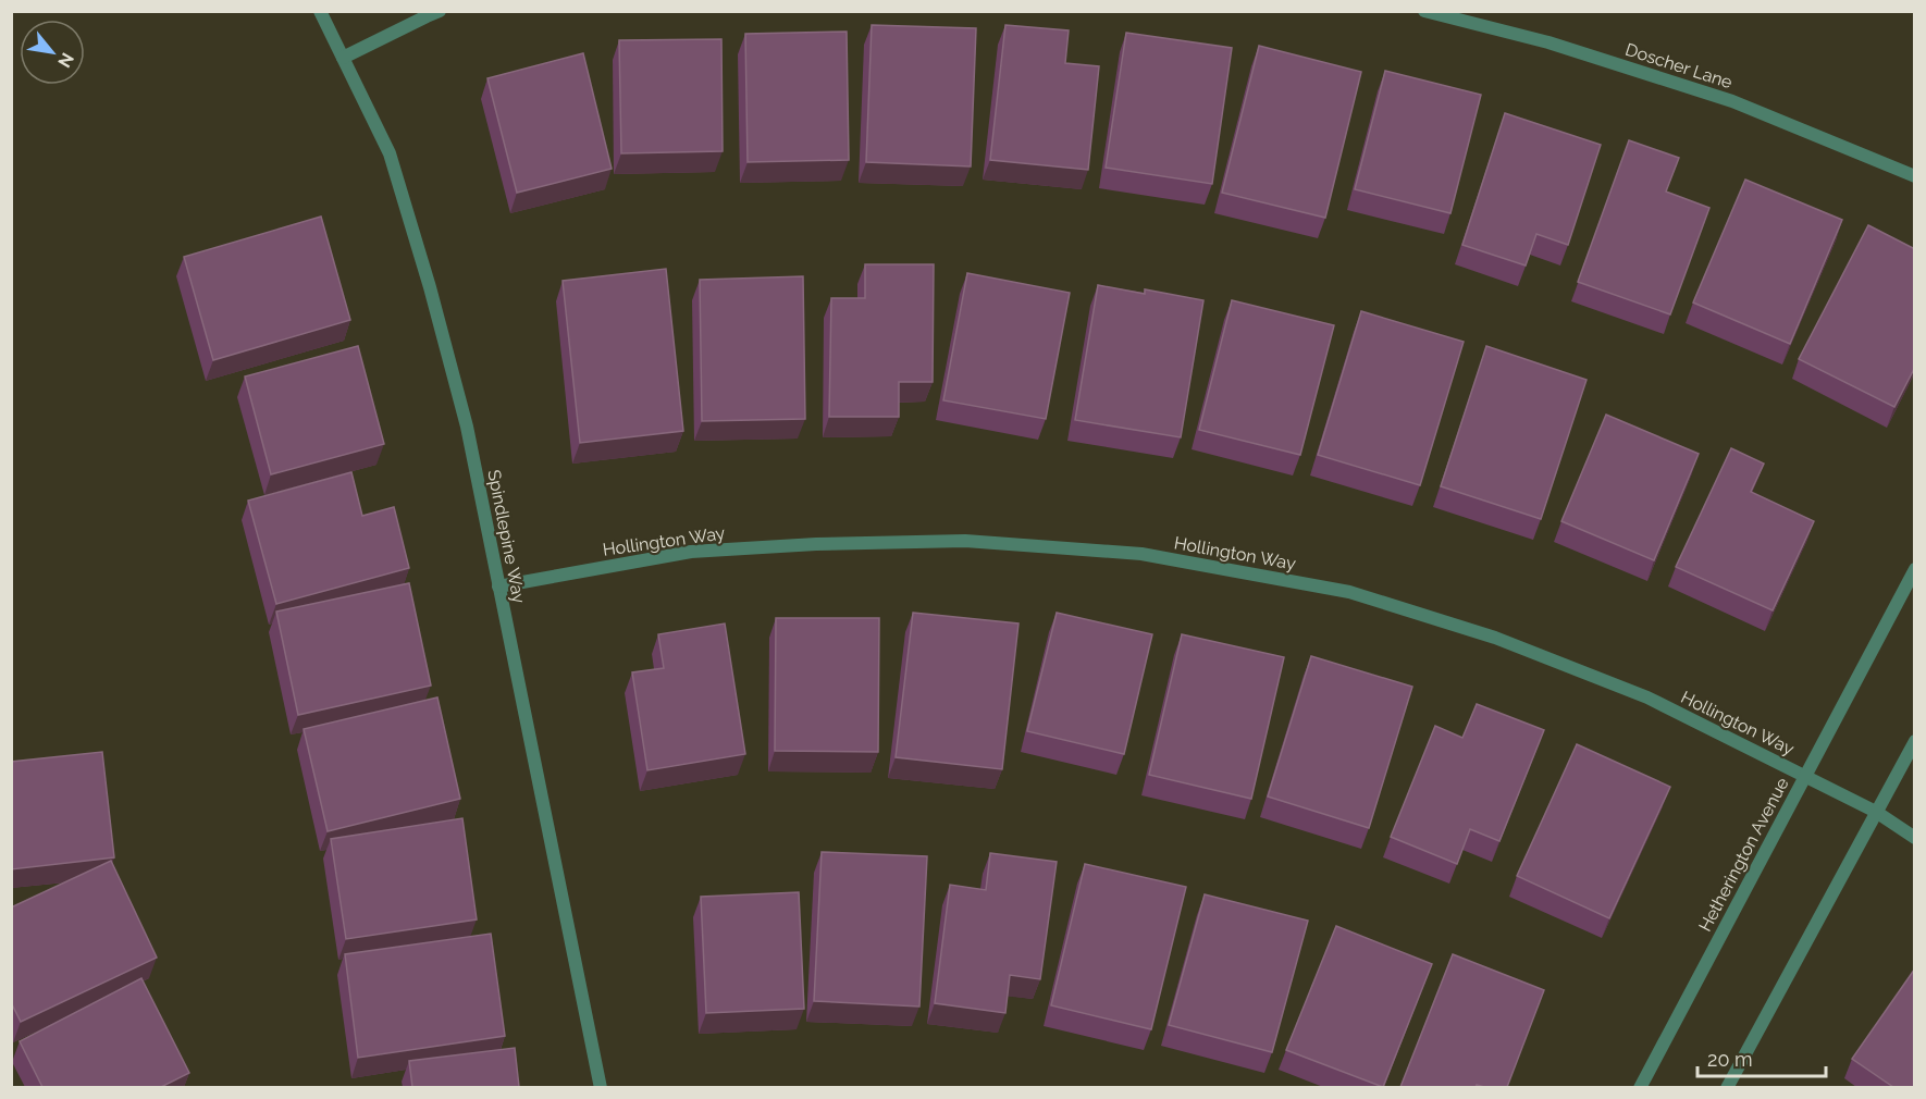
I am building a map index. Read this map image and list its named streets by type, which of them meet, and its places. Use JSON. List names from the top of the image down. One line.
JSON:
{"streets":{"street":["Doscher Lane","Spindlepine Way","Hollington Way","Hetherington Avenue"]},"crossings":[["Spindlepine Way","Hollington Way"],["Hollington Way","Hetherington Avenue"]],"scale_bar":"20 m","north":"bottom right"}
